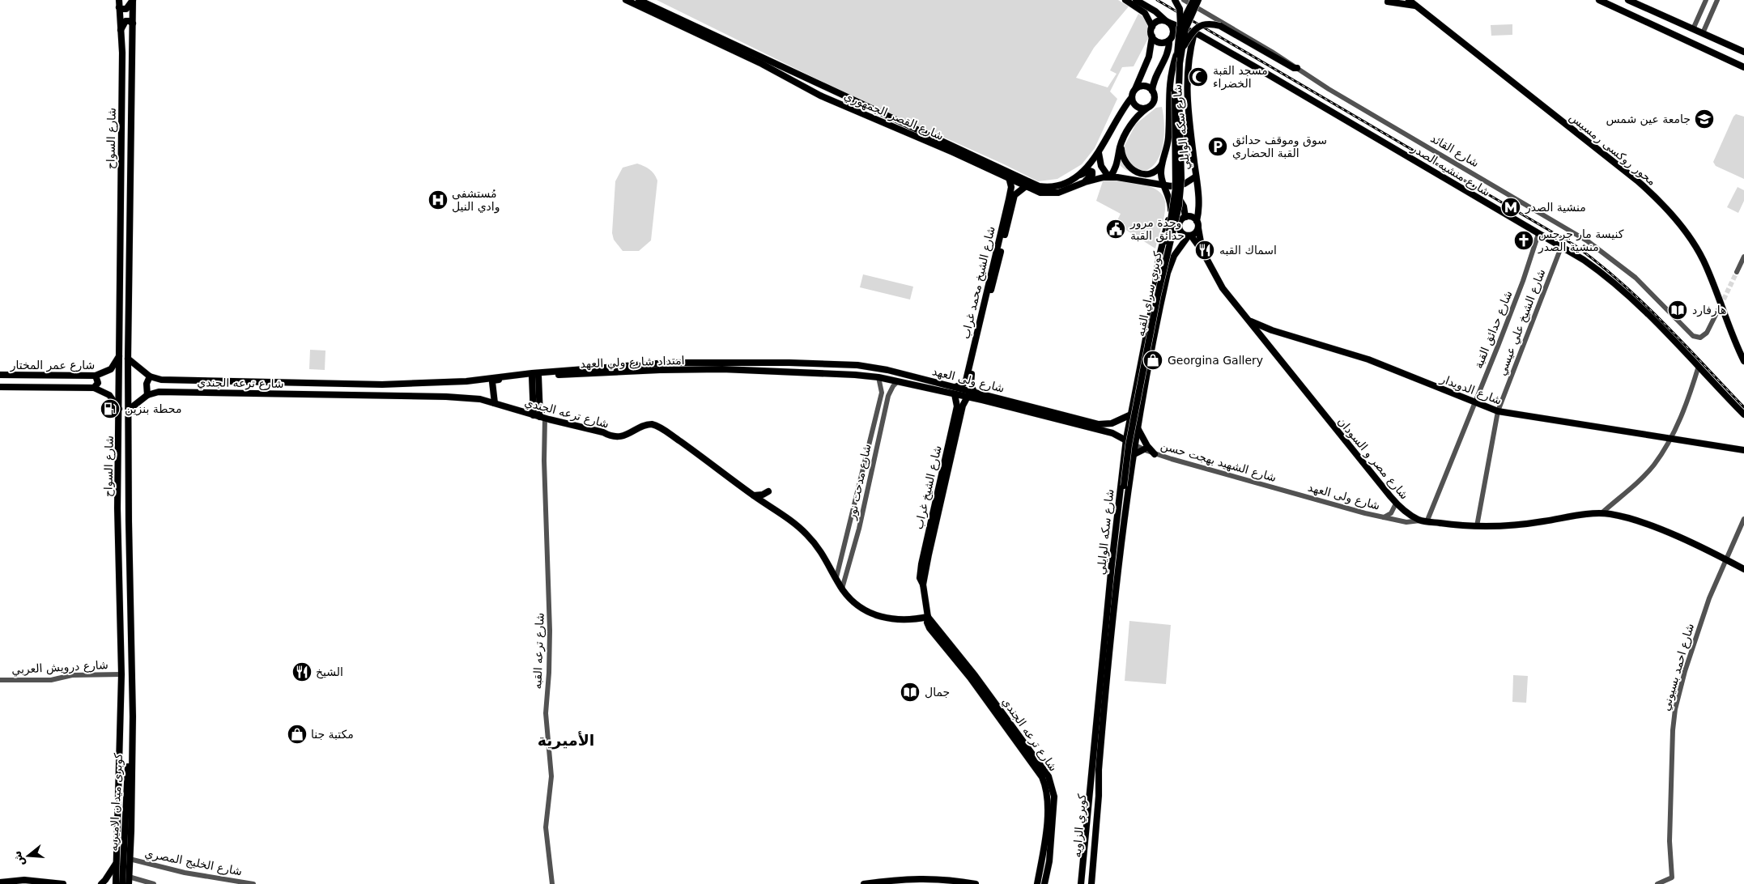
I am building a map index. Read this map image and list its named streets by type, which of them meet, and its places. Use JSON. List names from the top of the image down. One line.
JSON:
{"streets":{"main road":["شارع القصر الجمهوري","شارع سكه الوايلي","شارع السواح","محور روكسى رمسيس","شارع منشيه الصدر","شارع الشيخ محمد غراب","كوبري سراي القبه","امتداد شارع ولي العهد","شارع عمر المختار","شارع ولى العهد","شارع ترعه الجندي","شارع الدويدار","شارع مصر و السودان","شارع الشيخ غراب","شارع ترعه القبه","كوبرى ميدان الاميريه","كوبري الزاويه"],"street":["شارع القائد","شارع الشيخ علي عيسي","شارع حدائق القبة","شارع الشهيد بهجت حسن","شارع مدحت نور","شارع درويش العربي","شارع احمد بسيوني","شارع الخليج المصري"]},"crossings":[["شارع القصر الجمهوري","شارع سكه الوايلي"],["شارع القصر الجمهوري","شارع الشيخ محمد غراب"],["شارع القصر الجمهوري","شارع مصر و السودان"],["شارع سكه الوايلي","شارع منشيه الصدر"],["شارع سكه الوايلي","كوبري سراي القبه"],["شارع سكه الوايلي","شارع ولى العهد"],["شارع سكه الوايلي","شارع مصر و السودان"],["شارع سكه الوايلي","شارع الشهيد بهجت حسن"],["شارع سكه الوايلي","كوبري الزاويه"],["شارع السواح","شارع عمر المختار"],["شارع السواح","شارع ترعه الجندي"],["شارع السواح","شارع درويش العربي"],["شارع السواح","كوبرى ميدان الاميريه"],["شارع السواح","شارع الخليج المصري"],["شارع منشيه الصدر","شارع الشيخ علي عيسي"],["شارع منشيه الصدر","شارع حدائق القبة"],["شارع الشيخ محمد غراب","شارع ولى العهد"],["شارع الشيخ علي عيسي","شارع الدويدار"],["شارع الشيخ علي عيسي","شارع مصر و السودان"],["شارع حدائق القبة","شارع ولى العهد"],["شارع حدائق القبة","شارع الدويدار"],["شارع حدائق القبة","شارع مصر و السودان"],["امتداد شارع ولي العهد","شارع ولى العهد"],["امتداد شارع ولي العهد","شارع ترعه الجندي"],["امتداد شارع ولي العهد","شارع ترعه القبه"],["شارع ولى العهد","شارع مصر و السودان"],["شارع ولى العهد","شارع الشهيد بهجت حسن"],["شارع ولى العهد","شارع مدحت نور"],["شارع ولى العهد","شارع الشيخ غراب"],["شارع ترعه الجندي","شارع مدحت نور"],["شارع ترعه الجندي","شارع الشيخ غراب"],["شارع ترعه الجندي","شارع ترعه القبه"],["شارع الدويدار","شارع مصر و السودان"],["شارع مصر و السودان","شارع احمد بسيوني"]],"districts":["الأميرية"],"places":{"mosque":["مسجد القبة الخضراء"],"school or university":["جامعة عين شمس"],"parking":["سوق وموقف حدائق القبة الحضاري"],"hospital":["مُستشفى وادي النيل"],"metro station":["منشية الصدر"],"public building":["وحدة مرور حدائق القبة"],"church":["كنيسة مار جرجس منشية الصدر"],"restaurant":["اسماك القبه","الشيخ"],"library":["هارفارد","جمال"],"shop":["Georgina Gallery","مكتبة جنا"],"fuel station":["محطة بنزين"]},"north":"left"}
